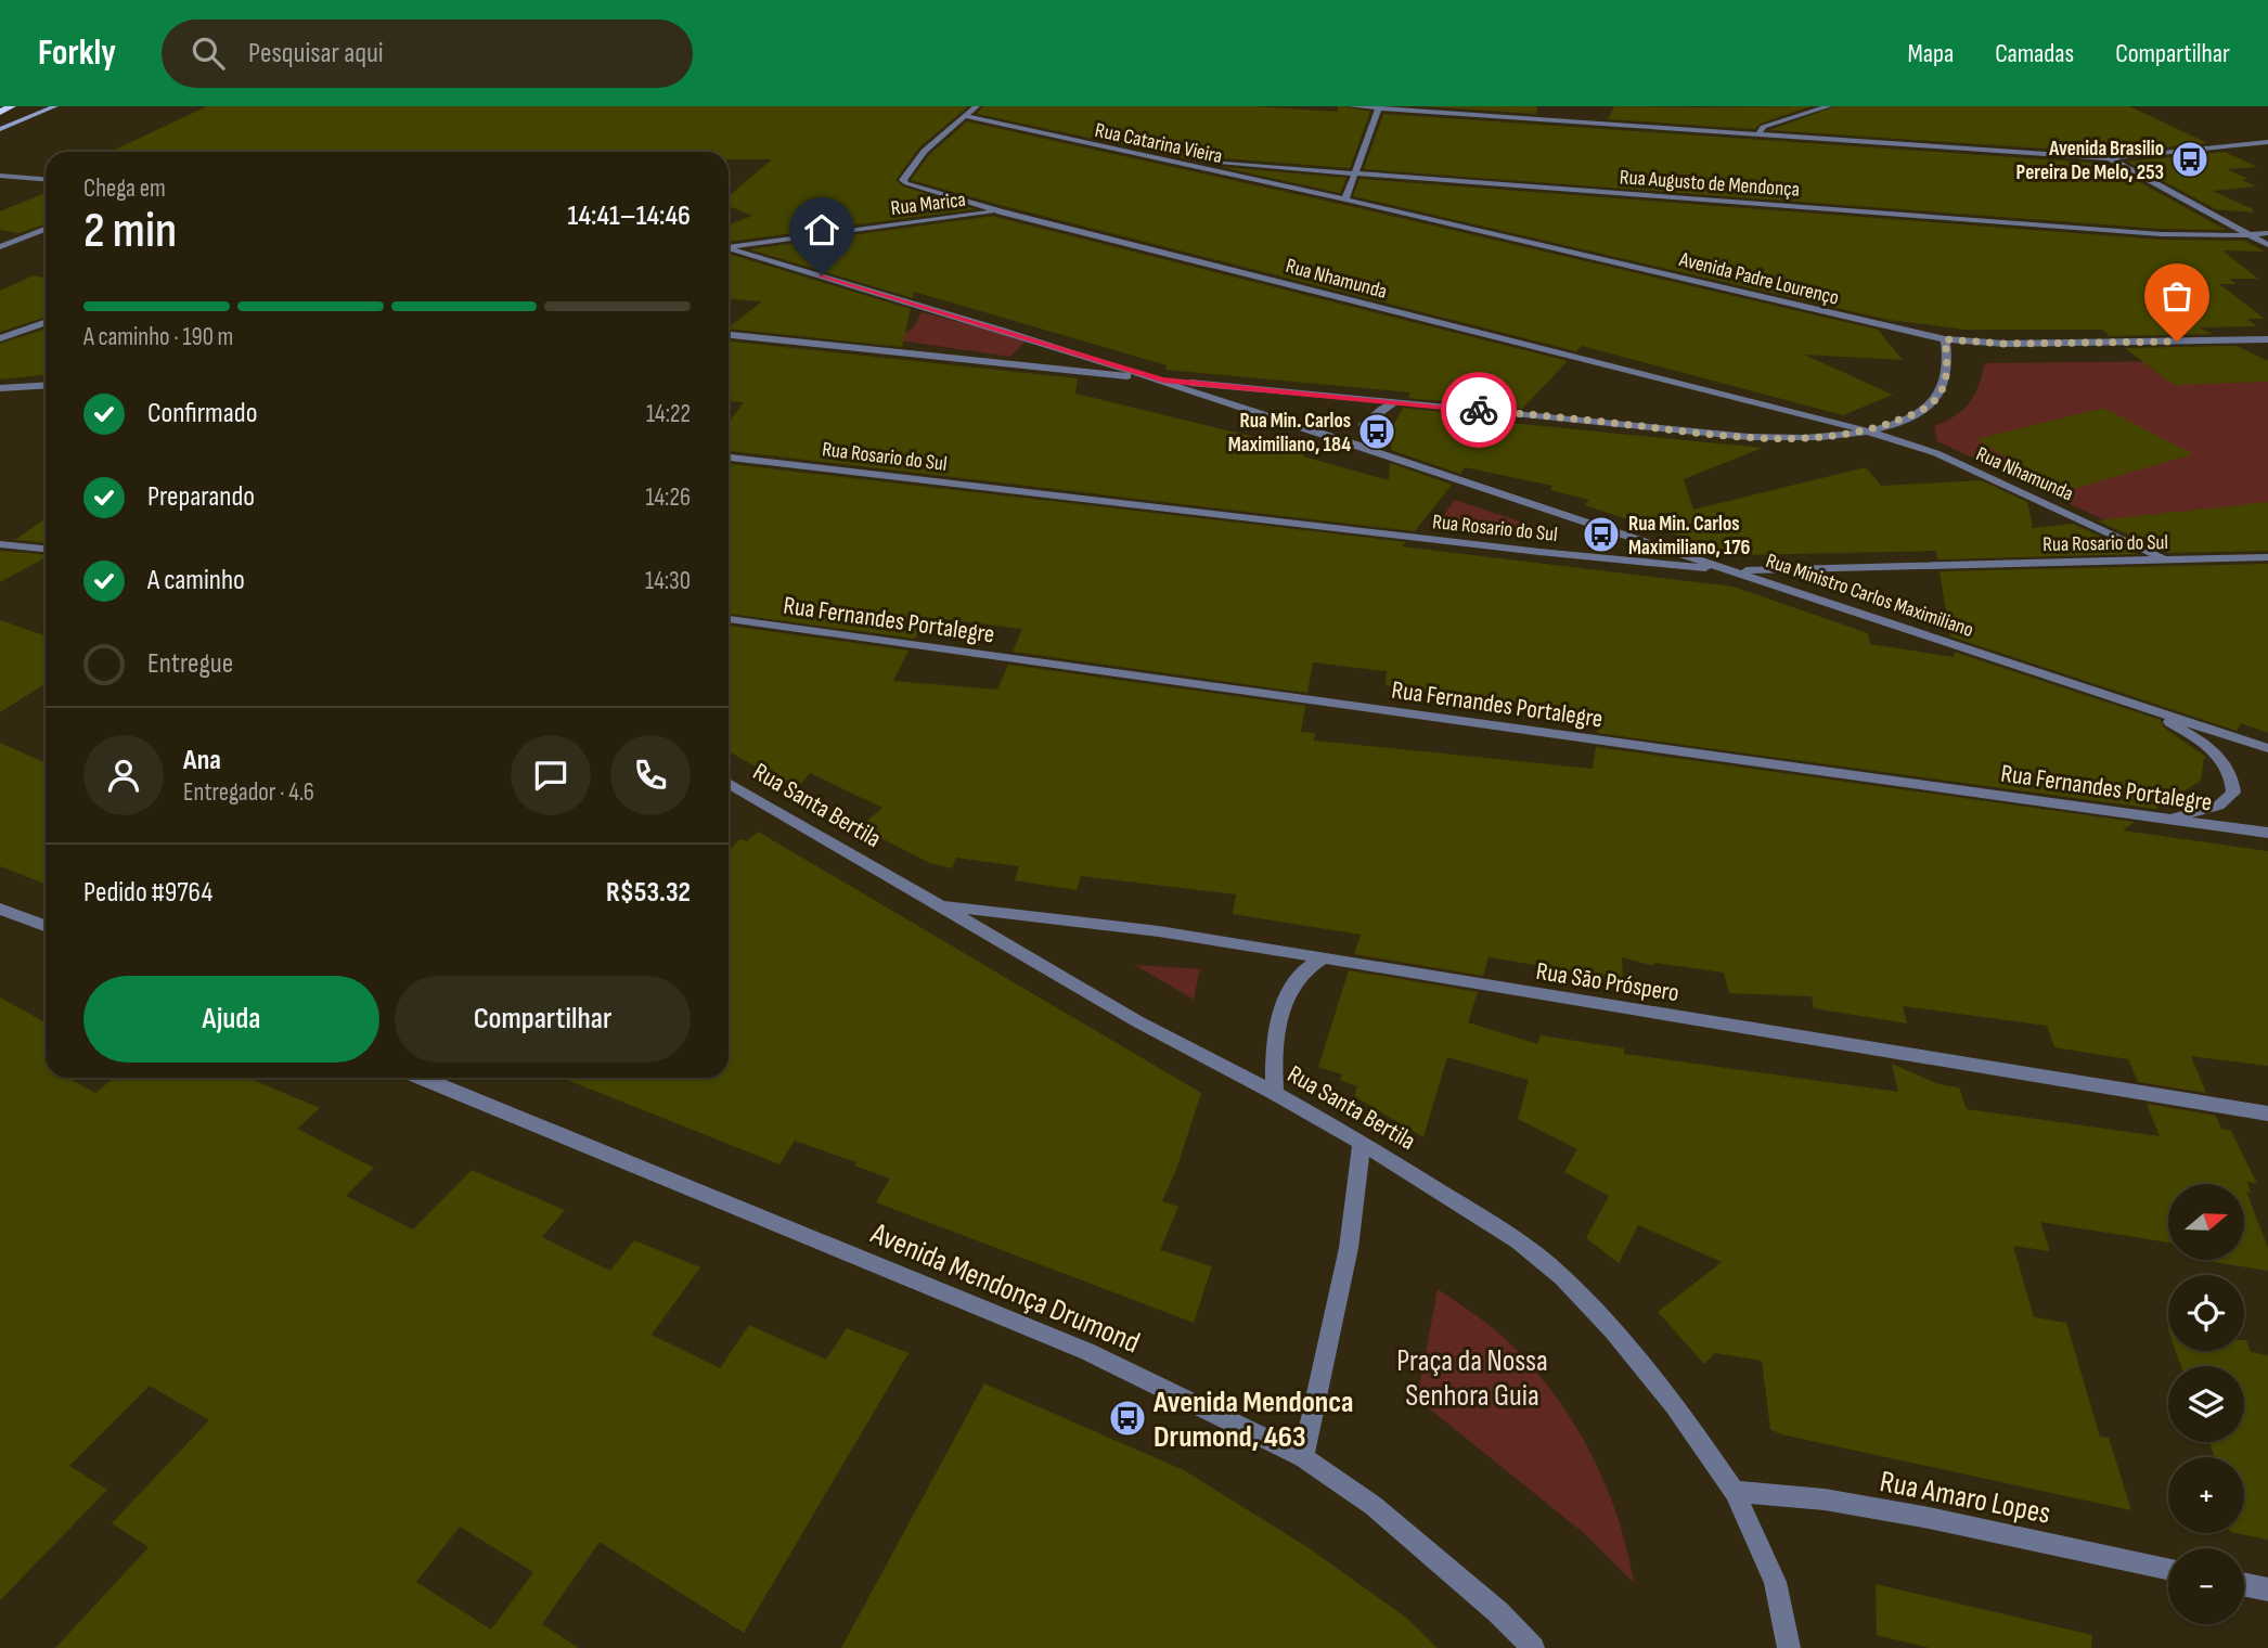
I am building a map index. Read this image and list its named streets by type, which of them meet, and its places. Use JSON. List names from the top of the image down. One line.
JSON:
{"streets":{"street":["Rua Catarina Vieira","Rua Augusto de Mendonça","Rua Marica","Rua Nhamunda","Avenida Padre Lourenço","Rua Rosario do Sul","Rua Ministro Carlos Maximiliano","Rua Fernandes Portalegre","Rua Santa Bertila","Rua São Próspero","Avenida Mendonça Drumond","Rua Amaro Lopes"]},"crossings":[["Rua Catarina Vieira","Rua Augusto de Mendonça"],["Rua Catarina Vieira","Rua Nhamunda"],["Rua Catarina Vieira","Avenida Padre Lourenço"],["Rua Marica","Rua Nhamunda"],["Rua Nhamunda","Rua Rosario do Sul"],["Rua Rosario do Sul","Rua Ministro Carlos Maximiliano"],["Rua Santa Bertila","Rua São Próspero"],["Rua Santa Bertila","Rua Amaro Lopes"]],"parks":["Praça da Nossa Senhora Guia"],"places":{"bus stop":["Avenida Brasilio Pereira De Melo, 253","Rua Min. Carlos Maximiliano, 184","Rua Min. Carlos Maximiliano, 176","Avenida Mendonca Drumond, 463"]},"north":"right","page":{"header":"Forkly","search":"Pesquisar aqui","nav":["Mapa","Camadas","Compartilhar"],"heading":["2 min","Chega em","14:41–14:46"],"panel":["Ana","Entregador · 4.6","Pedido #9764","R$53.32"],"bar":"A caminho · 190 m","list":[["Confirmado","14:22"],["Preparando","14:26"],["A caminho","14:30"],"Entregue"],"buttons":["Ajuda","Compartilhar"],"map_buttons":["+","−"]}}
